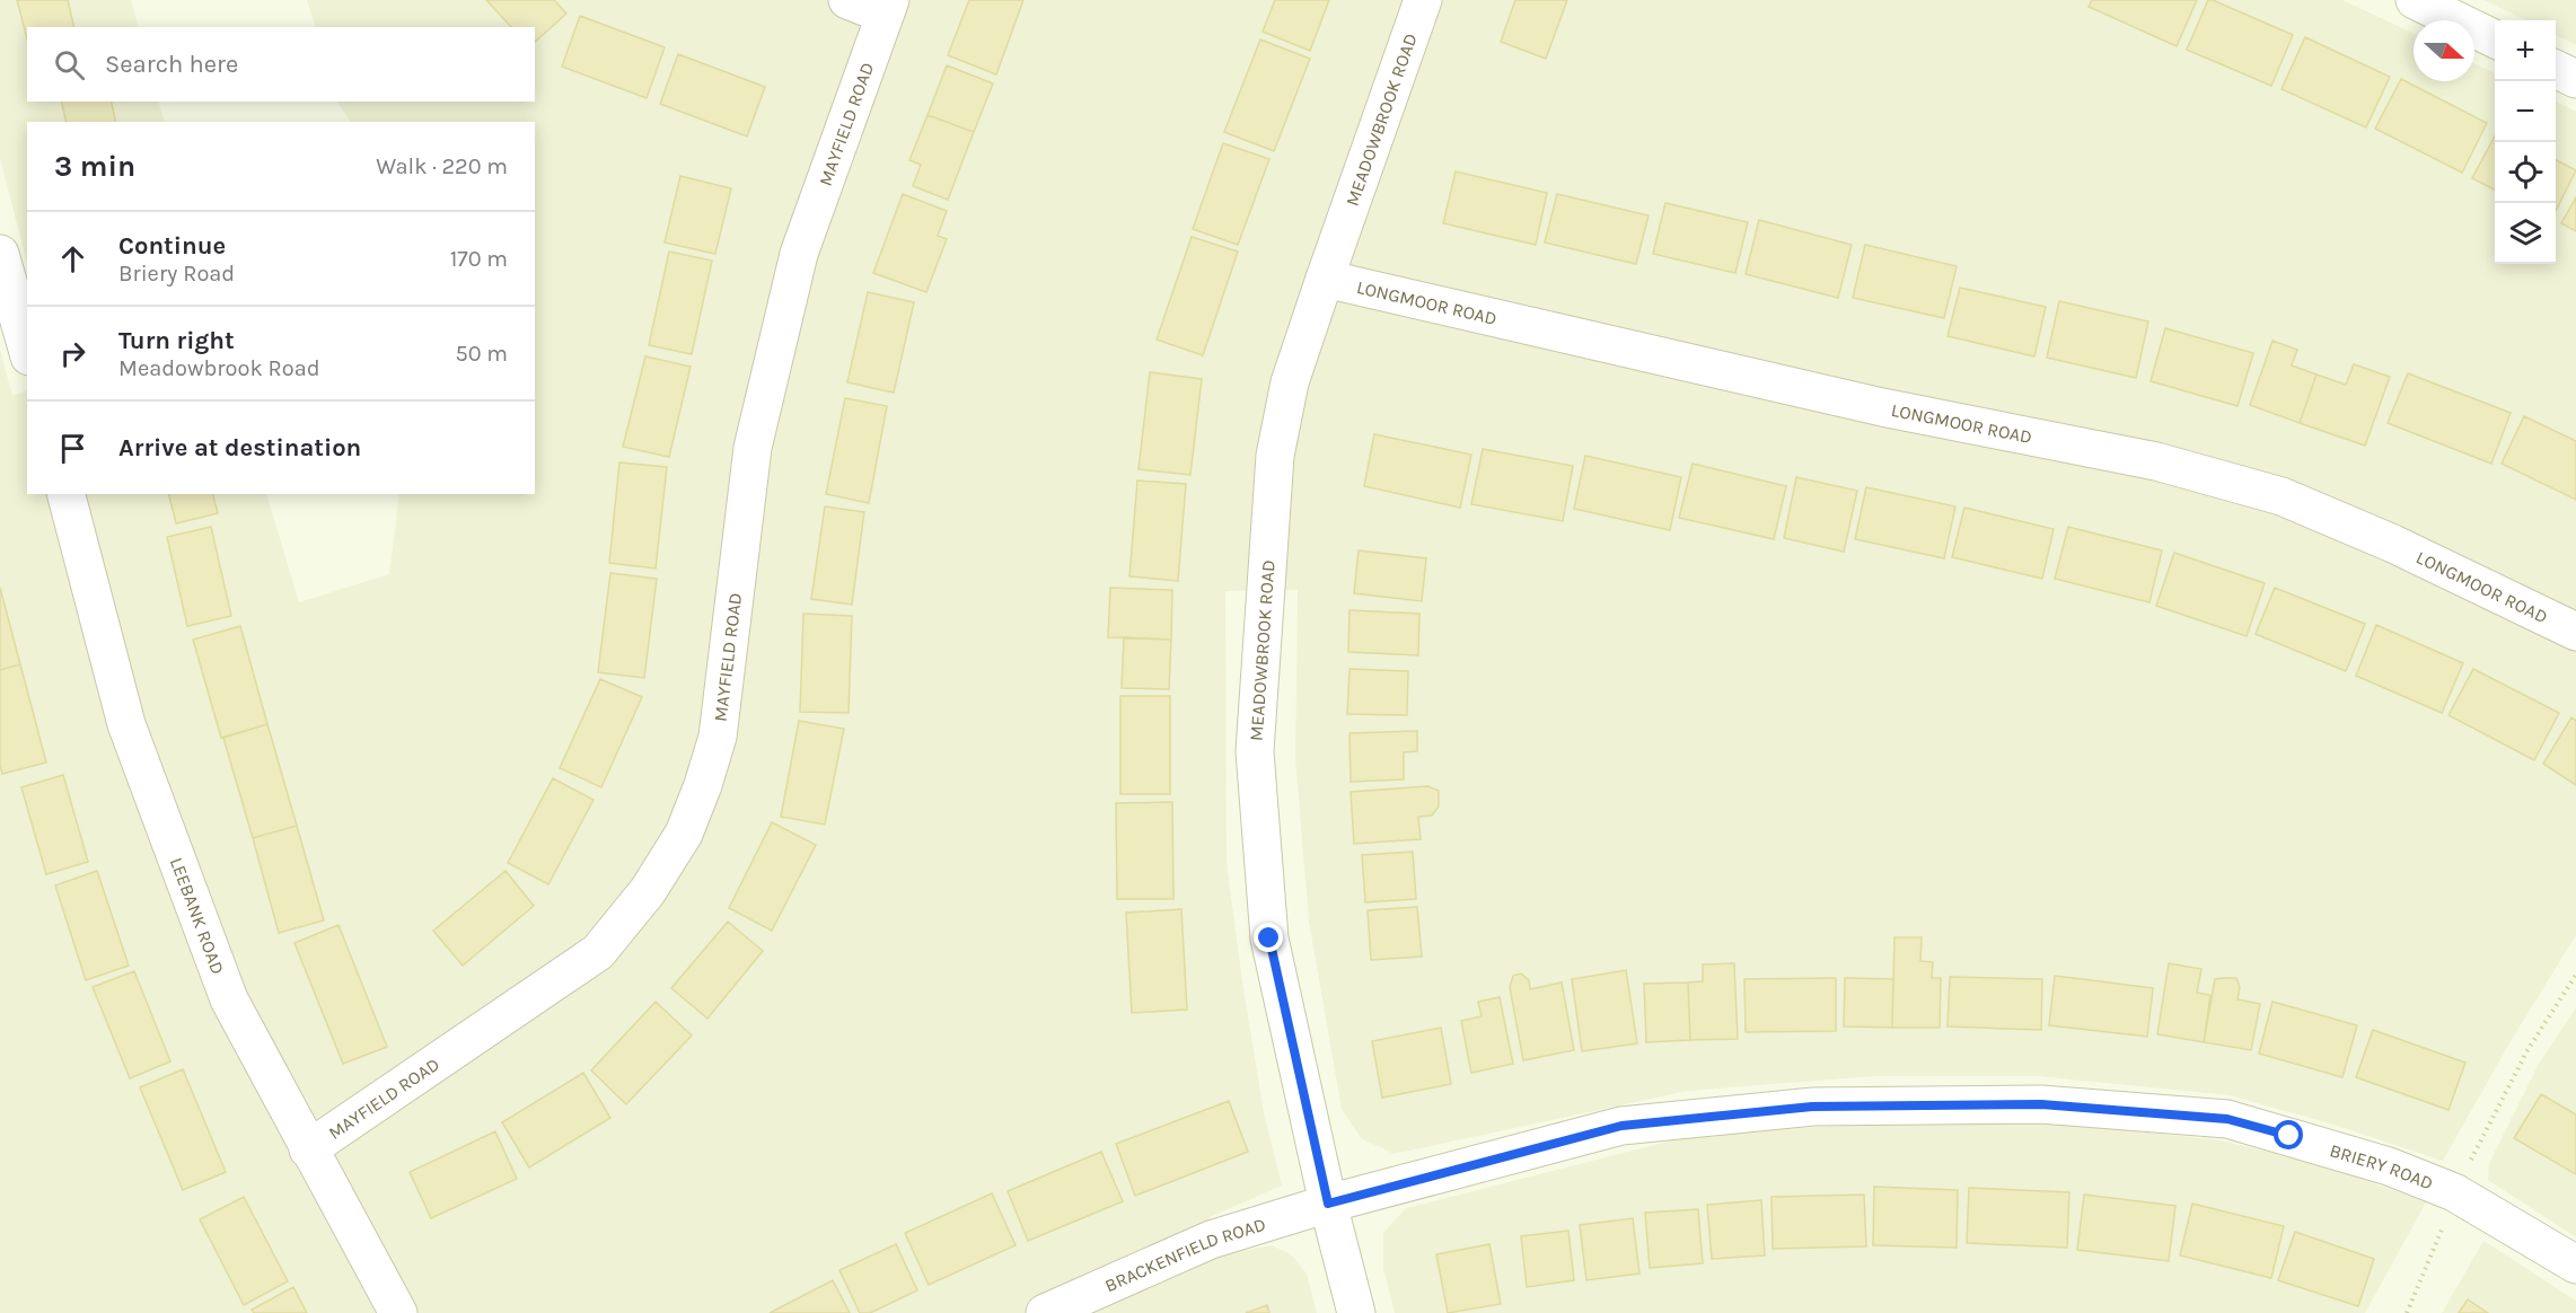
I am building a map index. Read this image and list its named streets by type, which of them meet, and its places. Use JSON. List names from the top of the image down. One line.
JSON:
{"streets":{"street":["MEADOWBROOK ROAD","MAYFIELD ROAD","LONGMOOR ROAD","LEEBANK ROAD","BRIERY ROAD","BRACKENFIELD ROAD"]},"crossings":[["MEADOWBROOK ROAD","LONGMOOR ROAD"],["MEADOWBROOK ROAD","BRIERY ROAD"],["MEADOWBROOK ROAD","BRACKENFIELD ROAD"],["MAYFIELD ROAD","LEEBANK ROAD"],["BRIERY ROAD","BRACKENFIELD ROAD"]],"north":"right","page":{"map_buttons":["+","−"],"search":"Search here","heading":["3 min","Walk · 220 m"],"list":[["Continue","Briery Road","170 m"],["Turn right","Meadowbrook Road","50 m"],"Arrive at destination"]}}
